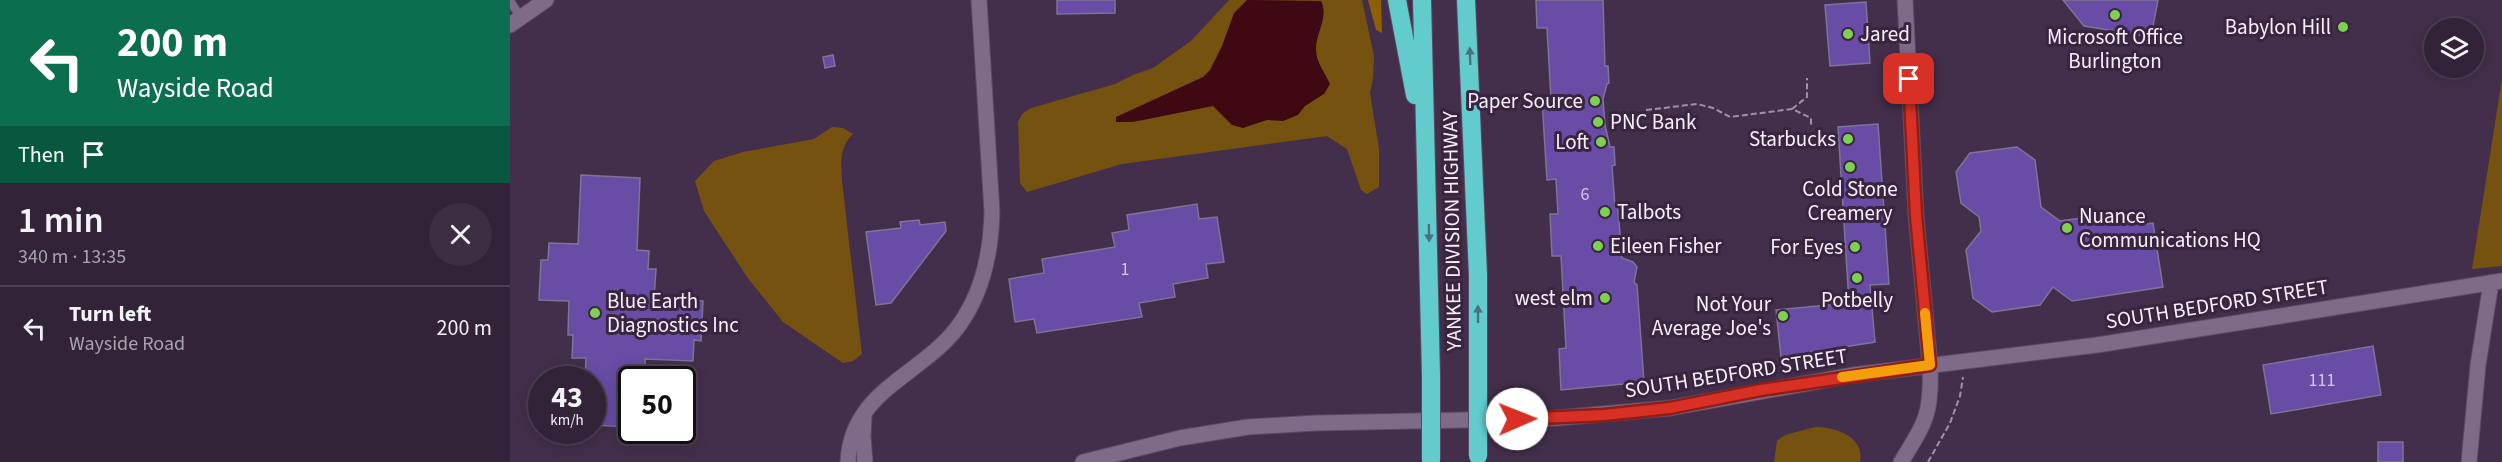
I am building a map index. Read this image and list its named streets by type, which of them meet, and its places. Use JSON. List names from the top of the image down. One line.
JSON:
{"streets":{"highway":["YANKEE DIVISION HIGHWAY"],"main road":["SOUTH BEDFORD STREET"]},"places":["Microsoft Office Burlington","Babylon Hill","Jared","Paper Source","PNC Bank","Starbucks","Loft","Cold Stone Creamery","Talbots","Nuance Communications HQ","Eileen Fisher","For Eyes","Potbelly","west elm","Blue Earth Diagnostics Inc","Not Your Average Joe's"],"house_numbers":["6","1","111"],"page":{"turn":["200 m","Wayside Road"],"then":"Then","heading":["1 min","340 m · 13:35"],"list":[{"name":"Turn left","note":"Wayside Road","value":"200 m"}],"speed":"43 km/h","limit":"50"}}
